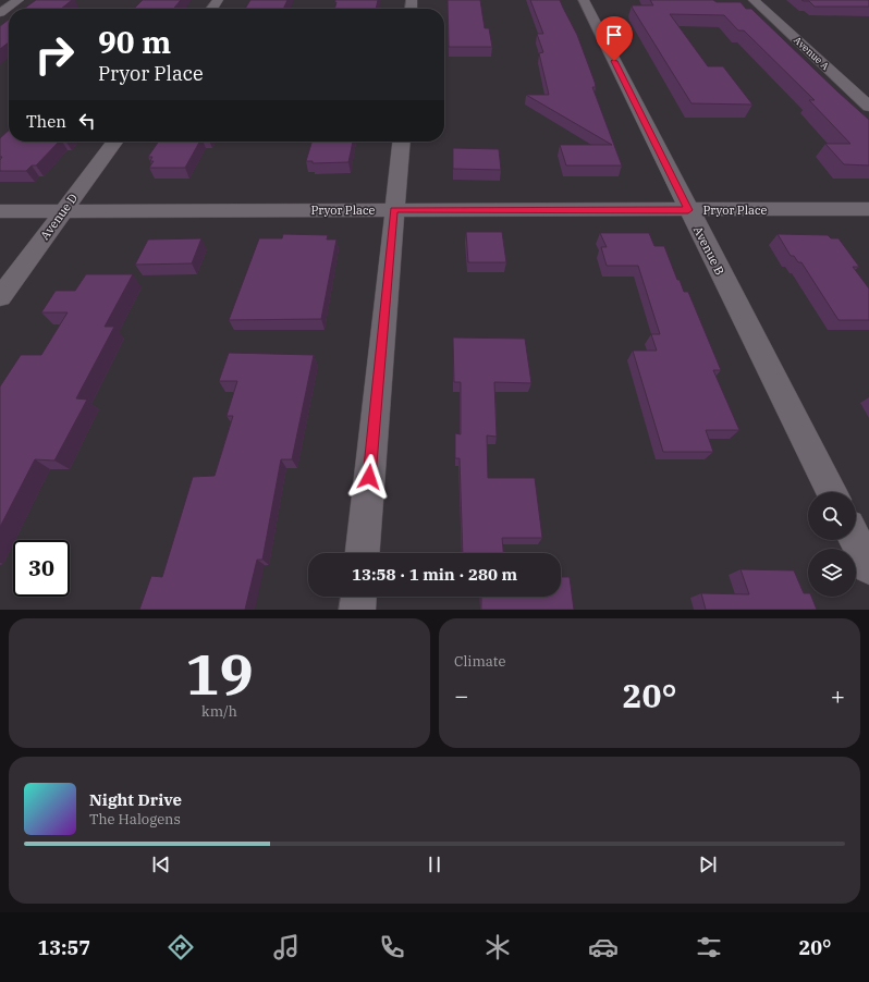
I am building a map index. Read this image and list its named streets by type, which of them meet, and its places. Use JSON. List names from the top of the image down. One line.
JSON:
{"streets":{"street":["Avenue A","Pryor Place","Avenue D","Avenue B"]},"crossings":[["Pryor Place","Avenue D"],["Pryor Place","Avenue B"]],"page":{"turn":["90 m","Pryor Place"],"then":"Then","limit":"30","trip":"13:58 · 1 min · 280 m","tile":[["19","km/h"],"Climate"],"heat":["−","20°","+"],"song":["Night Drive","The Halogens"],"tabs":["13:57","20°"]}}
